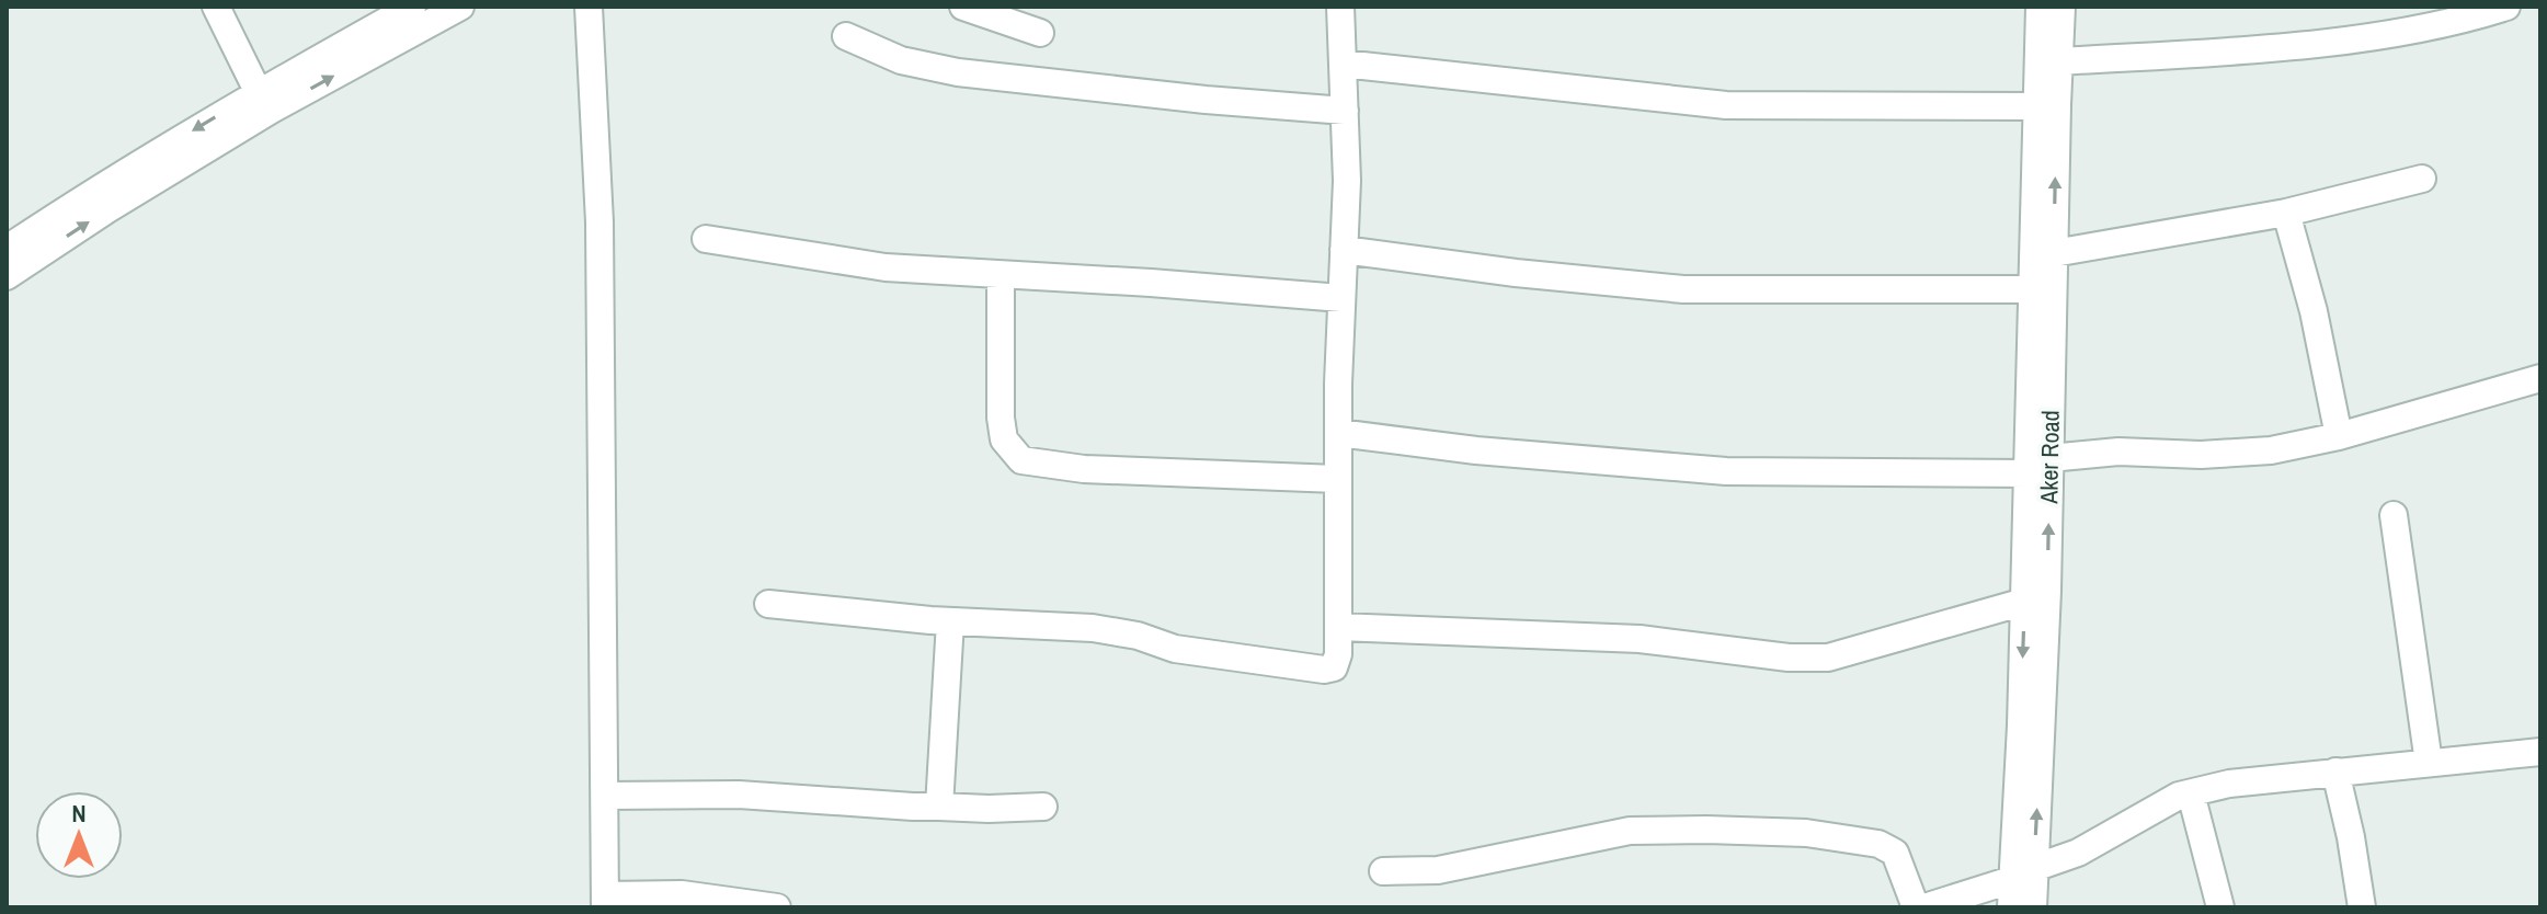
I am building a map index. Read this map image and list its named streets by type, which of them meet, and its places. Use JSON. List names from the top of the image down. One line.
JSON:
{"streets":{"street":["Aker Road"]},"north":"top"}
